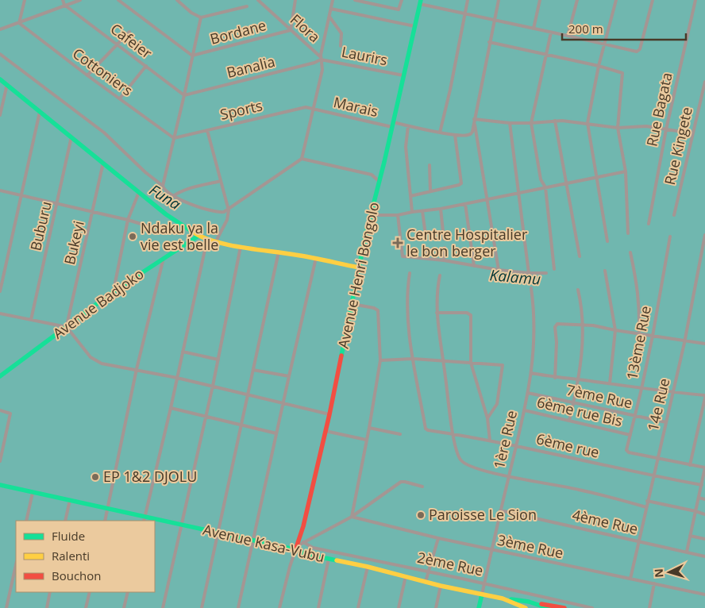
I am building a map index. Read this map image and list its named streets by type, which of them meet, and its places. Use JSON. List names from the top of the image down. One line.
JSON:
{"streets":{"street":["Flora","Bordane","Cafeier","Laurirs","Banalia","Cottoniers","Marais","Rue Bagata","Sports","Rue Kingete","Buburu","Bukeyi","Avenue Henri Bongolo","Avenue Badjoko","13ème Rue","7ème Rue","14e Rue","6ème rue Bis","1ère Rue","6ème rue","4ème Rue","Avenue Kasa-Vubu","3ème Rue","2ème Rue"]},"crossings":[["Flora","Bordane"],["Flora","Laurirs"],["Flora","Banalia"],["Cafeier","Banalia"],["Laurirs","Banalia"],["Laurirs","Avenue Henri Bongolo"],["Cottoniers","Sports"],["Marais","Sports"],["Marais","Avenue Henri Bongolo"],["Bukeyi","Avenue Badjoko"],["Avenue Henri Bongolo","Avenue Kasa-Vubu"],["13ème Rue","7ème Rue"],["13ème Rue","14e Rue"],["13ème Rue","6ème rue Bis"],["7ème Rue","14e Rue"],["7ème Rue","1ère Rue"],["14e Rue","6ème rue"],["14e Rue","4ème Rue"],["14e Rue","3ème Rue"],["6ème rue Bis","1ère Rue"],["1ère Rue","6ème rue"],["1ère Rue","4ème Rue"],["1ère Rue","Avenue Kasa-Vubu"],["1ère Rue","3ème Rue"],["1ère Rue","2ème Rue"]],"water":["Funa","Kalamu"],"places":{"other":["Ndaku ya la vie est belle","EP 1&2 DJOLU","Paroisse Le Sion"],"health":["Centre Hospitalier le bon berger"]},"legend":["Fluide","Ralenti","Bouchon"],"scale_bar":"200 m","north":"left"}
